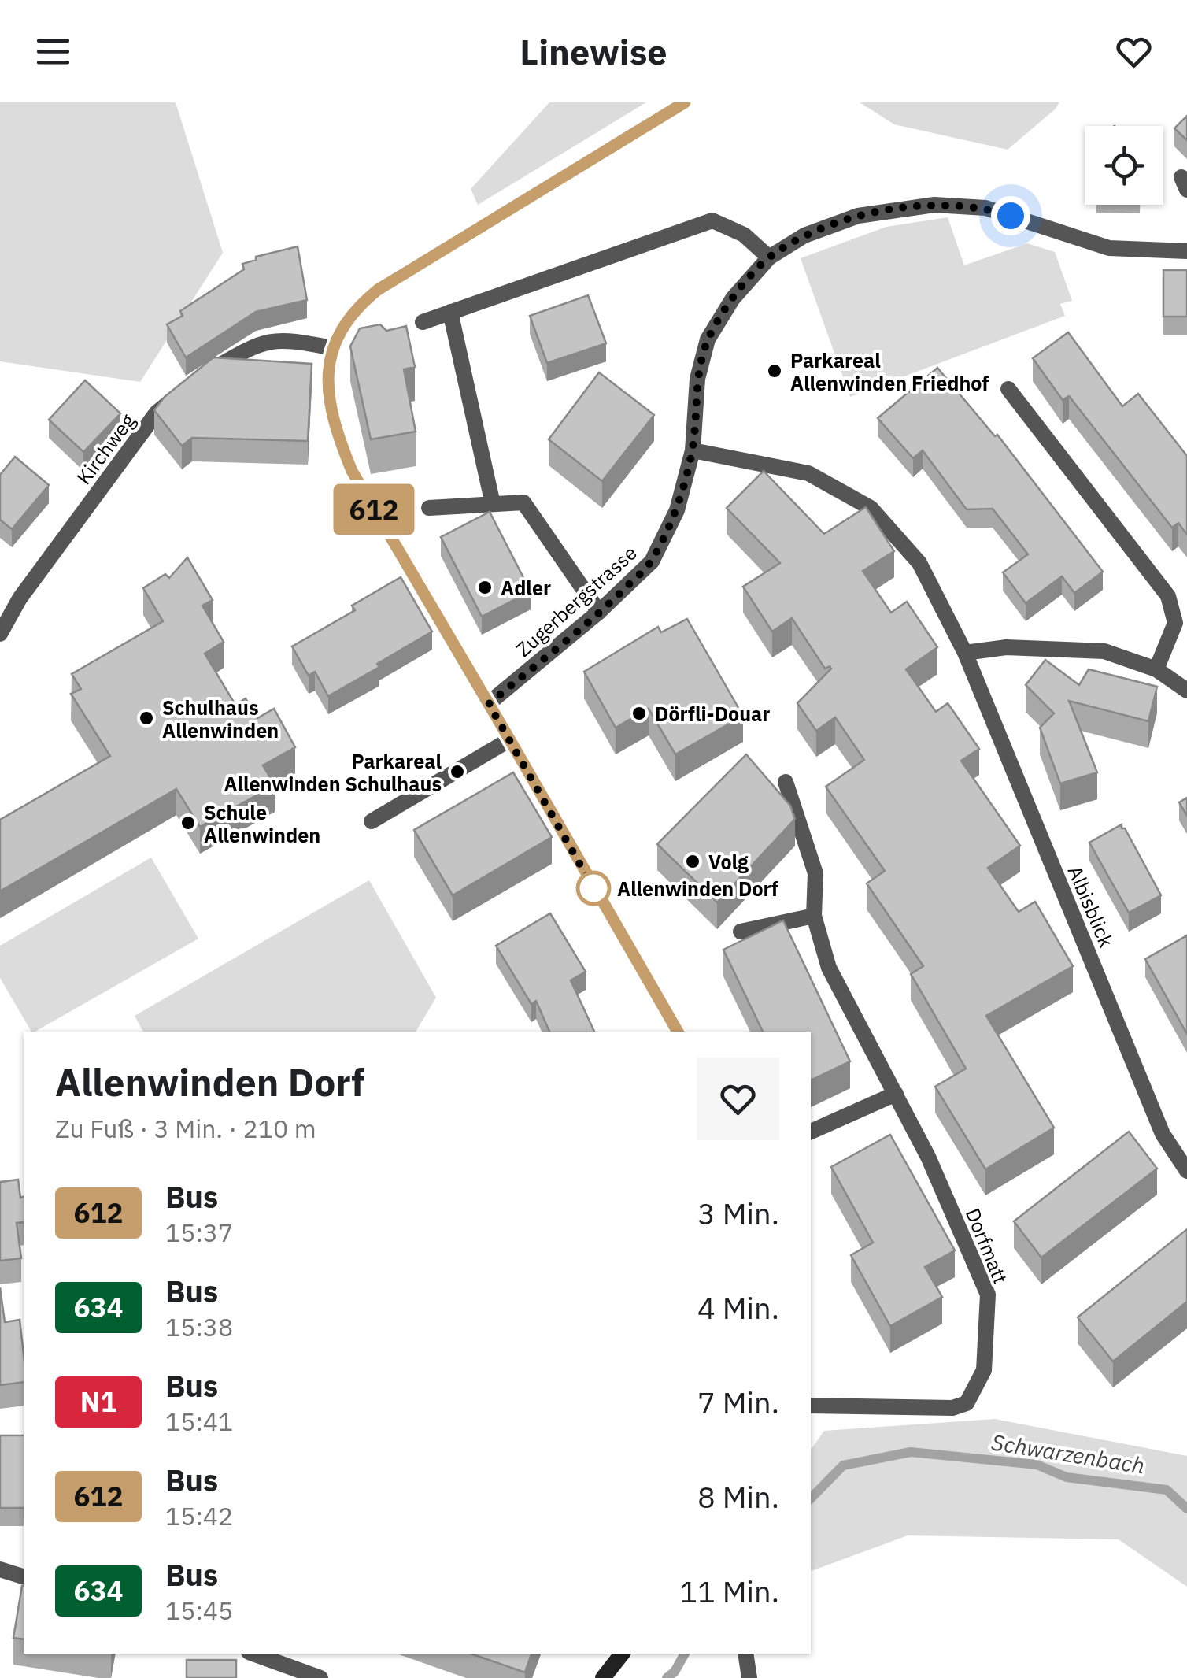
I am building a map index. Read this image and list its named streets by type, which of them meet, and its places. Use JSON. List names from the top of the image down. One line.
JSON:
{"streets":{"street":["Kirchweg","Zugerbergstrasse","Albisblick","Dorfmatt"]},"crossings":[["Zugerbergstrasse","Albisblick"]],"water":["Schwarzenbach"],"places":["Parkareal Allenwinden Friedhof","Adler","Dörfli-Douar","Schulhaus Allenwinden","Parkareal Allenwinden Schulhaus","Schule Allenwinden","Volg","Allenwinden Dorf"],"lines":["bus line 612"],"page":{"header":"Linewise","on_map":"612","heading":["Allenwinden Dorf","Zu Fuß · 3 Min. · 210 m"],"list":[{"mark":"612","name":"Bus","note":"15:37","value":"3 Min."},{"mark":"634","name":"Bus","note":"15:38","value":"4 Min."},{"mark":"N1","name":"Bus","note":"15:41","value":"7 Min."},{"mark":"612","name":"Bus","note":"15:42","value":"8 Min."},{"mark":"634","name":"Bus","note":"15:45","value":"11 Min."}]}}
